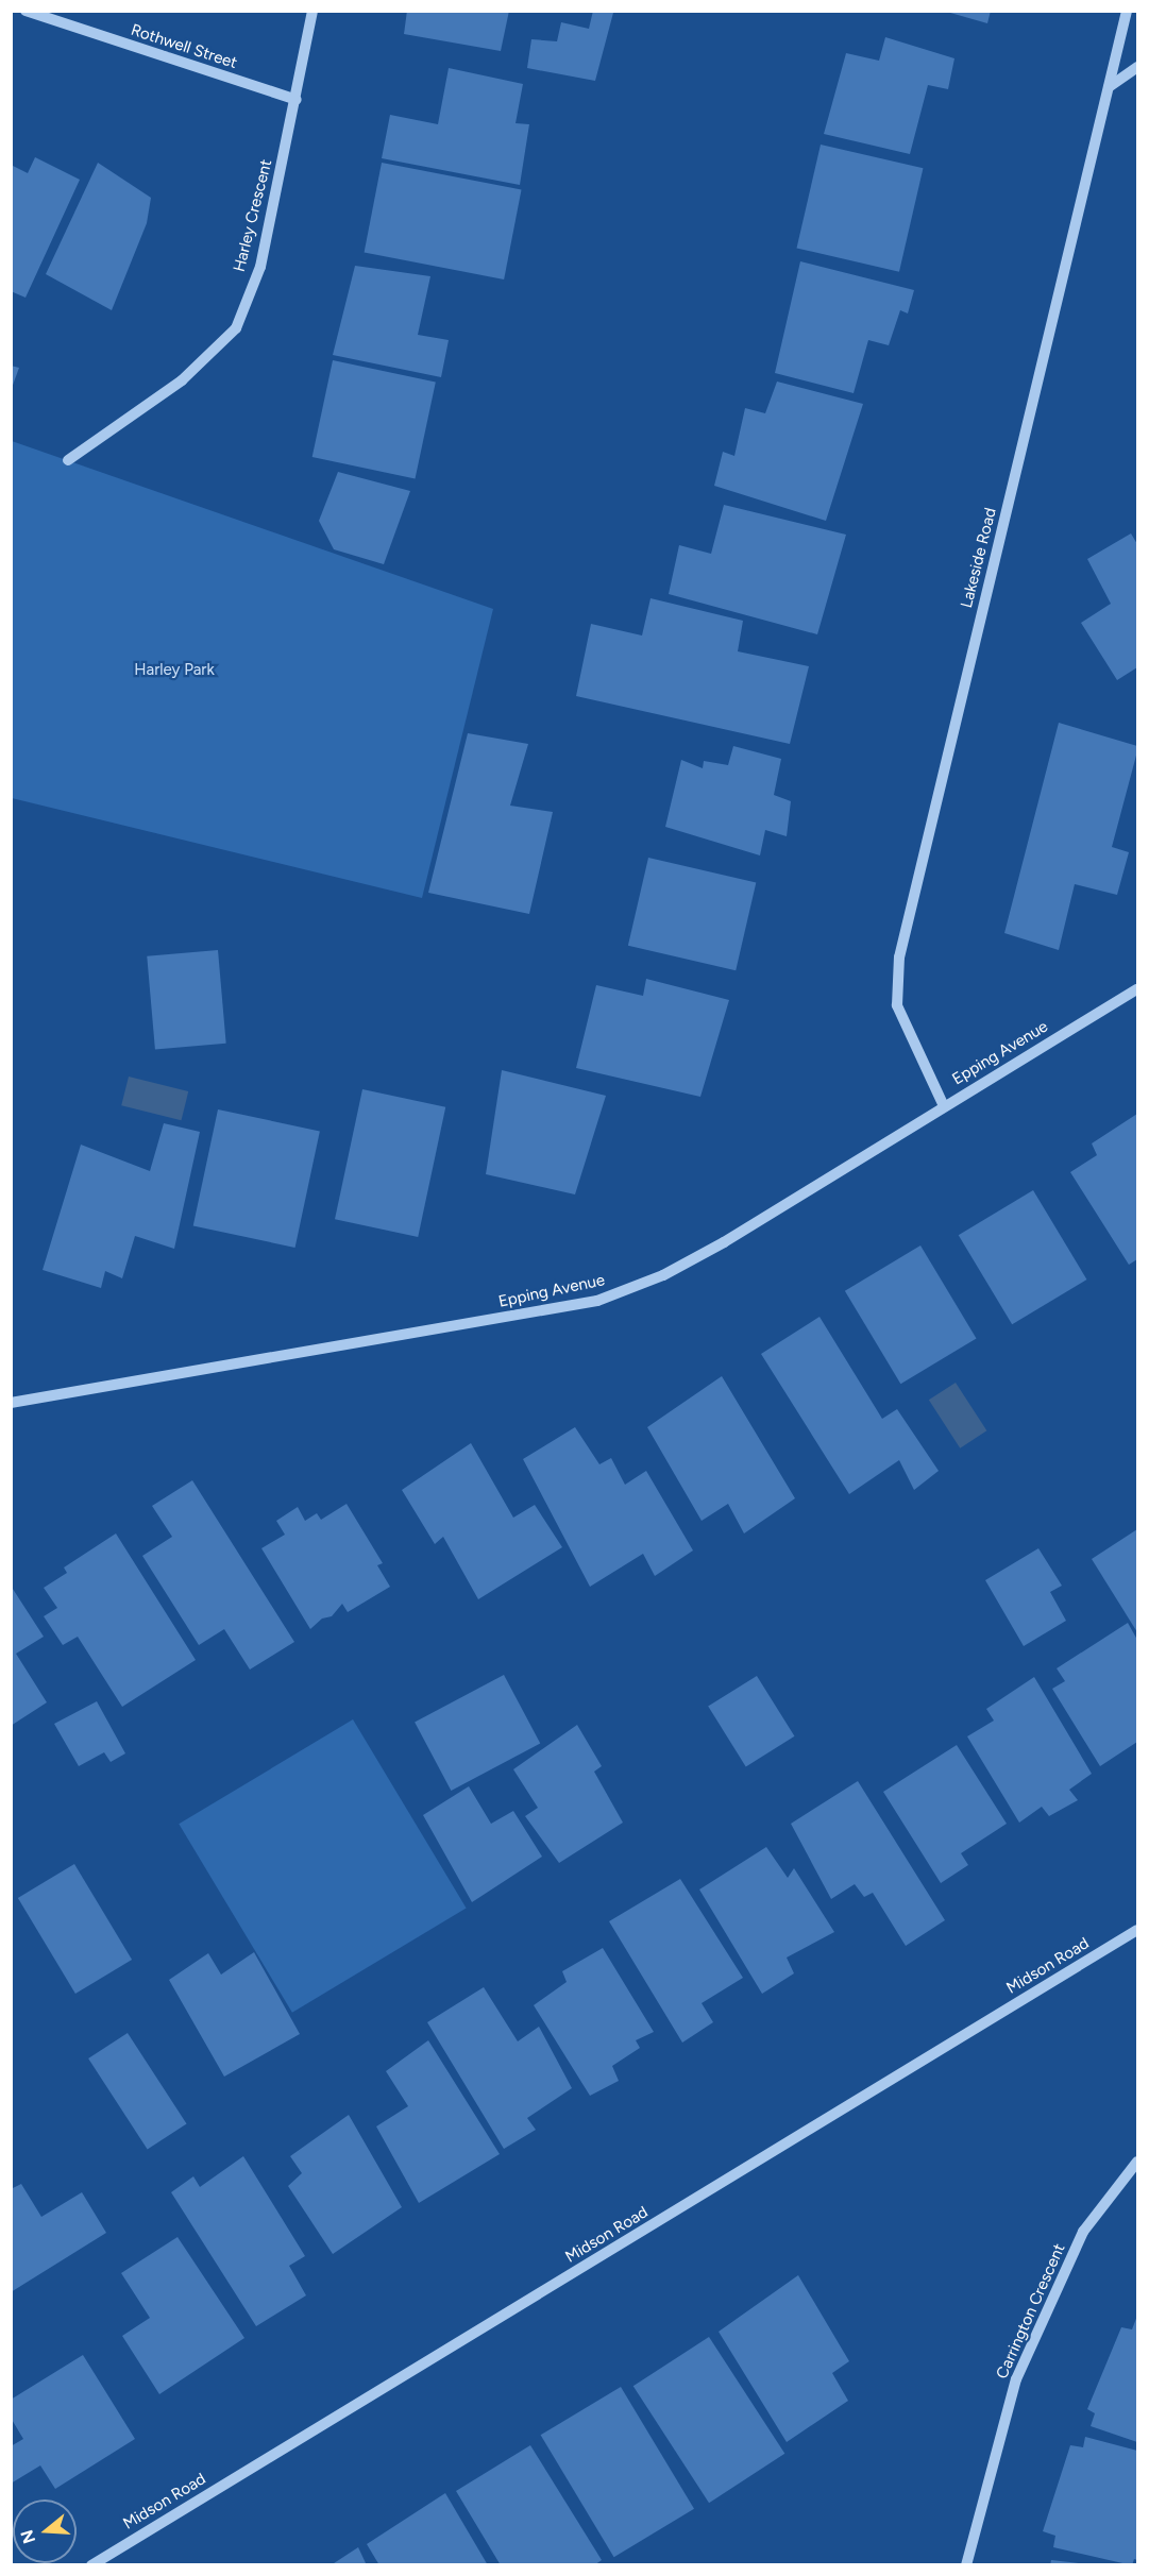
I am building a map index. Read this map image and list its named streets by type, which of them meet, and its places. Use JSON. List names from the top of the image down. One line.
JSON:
{"streets":{"street":["Rothwell Street","Harley Crescent","Lakeside Road","Epping Avenue","Midson Road","Carrington Crescent"]},"crossings":[["Rothwell Street","Harley Crescent"],["Lakeside Road","Epping Avenue"]],"parks":["Harley Park"],"north":"left"}
